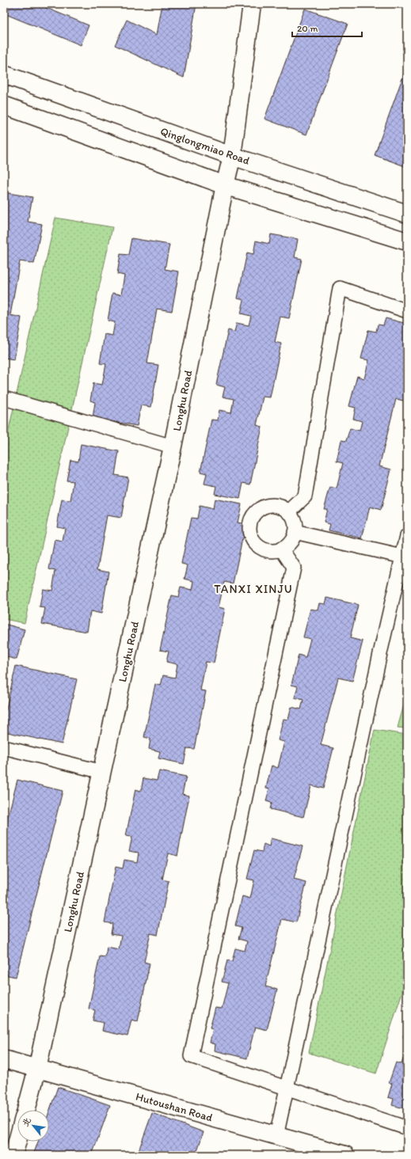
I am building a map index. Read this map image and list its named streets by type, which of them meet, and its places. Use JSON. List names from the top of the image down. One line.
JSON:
{"streets":{"street":["Qinglongmiao Road","Longhu Road","Hutoushan Road"]},"crossings":[["Qinglongmiao Road","Longhu Road"],["Longhu Road","Hutoushan Road"]],"districts":["TANXI XINJU"],"scale_bar":"20 m","north":"top left"}
